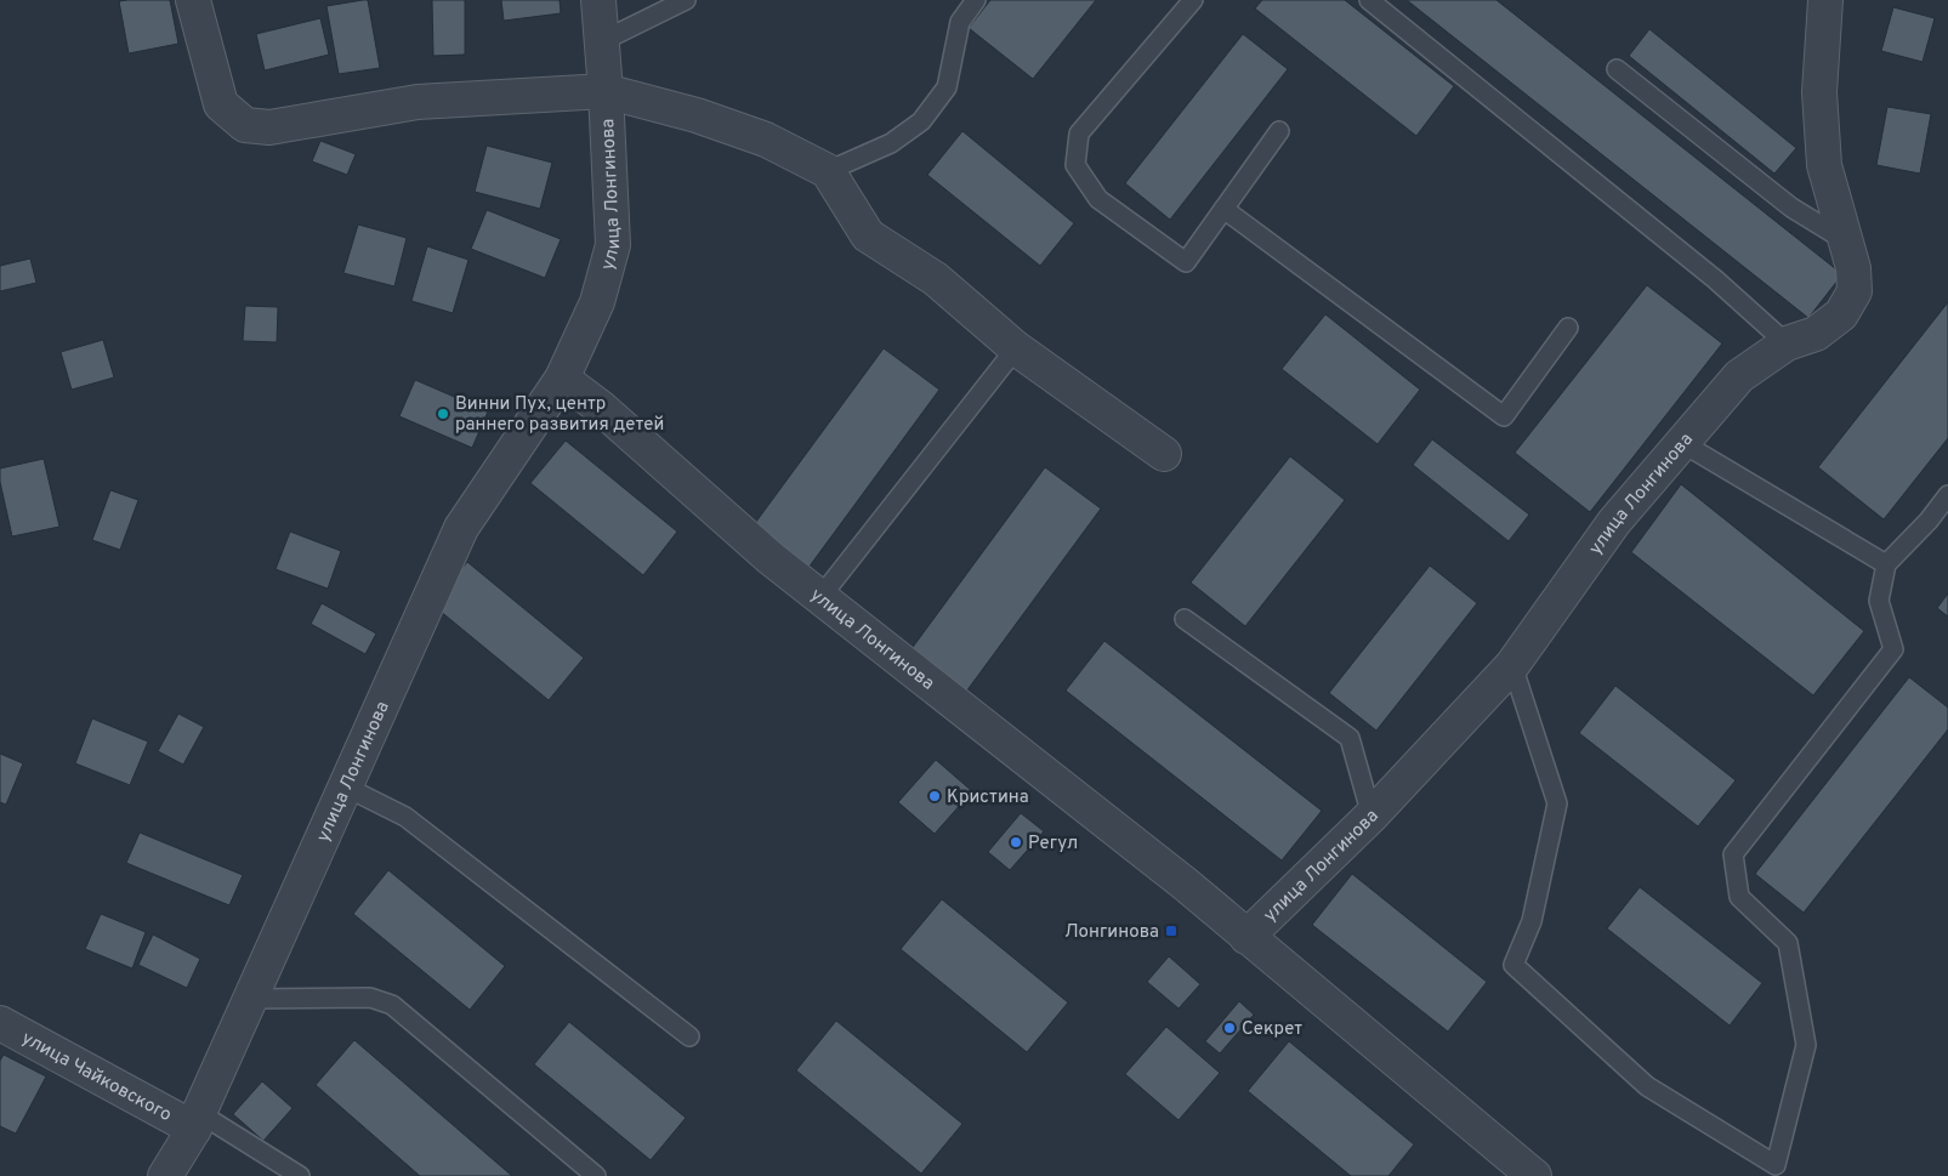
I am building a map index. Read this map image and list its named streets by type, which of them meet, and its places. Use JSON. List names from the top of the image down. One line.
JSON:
{"streets":{"street":["улица Лонгинова","улица Чайковского"]},"crossings":[["улица Лонгинова","улица Чайковского"]],"places":{"other":["Винни Пух, центр раннего развития детей","Кристина","Регул","Секрет"],"transit":["Лонгинова"]}}
